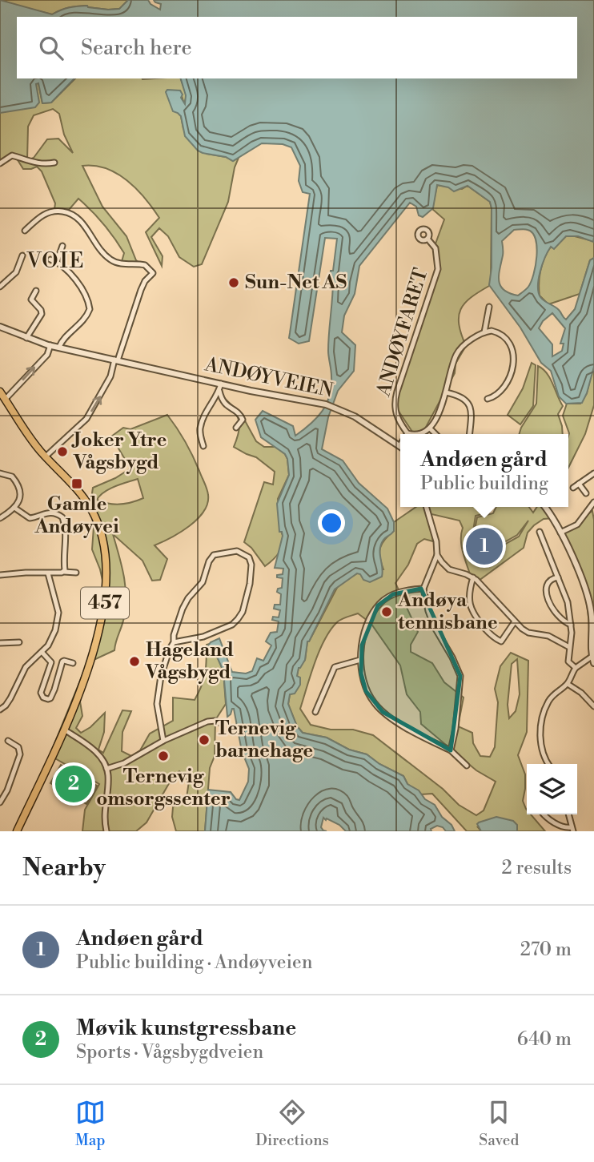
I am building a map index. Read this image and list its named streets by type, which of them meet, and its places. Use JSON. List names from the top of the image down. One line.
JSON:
{"streets":{"main road":["457"],"street":["ANDØYFARET","ANDØYVEIEN"]},"districts":["VOIE"],"places":{"other":["Sun-Net AS","Joker Ytre Vågsbygd","Andøya tennisbane","Hageland Vågsbygd","Ternevig barnehage","Ternevig omsorgssenter"],"transit":["Gamle Andøyvei"]},"page":{"search":"Search here","popup":["Andøen gård","Public building"],"pins":["1","2"],"heading":["Nearby","2 results"],"list":[{"mark":"1","name":"Andøen gård","note":"Public building · Andøyveien","value":"270 m"},{"mark":"2","name":"Møvik kunstgressbane","note":"Sports · Vågsbygdveien","value":"640 m"}],"nav":["Map","Directions","Saved"]}}
